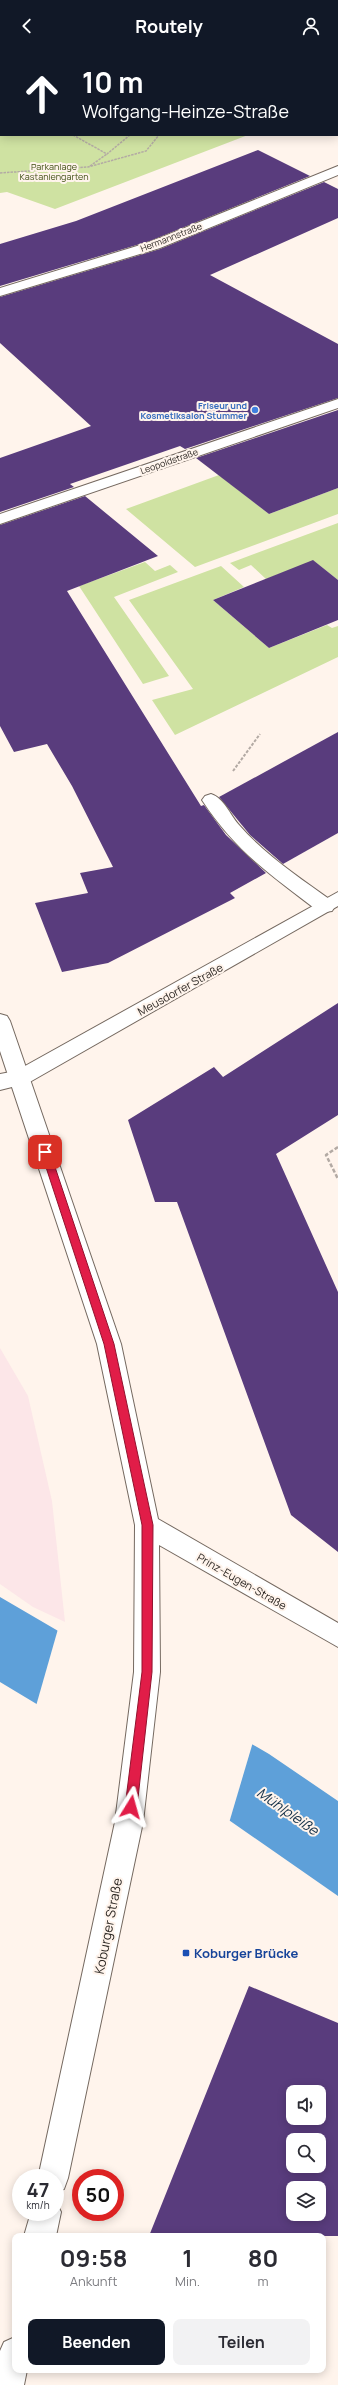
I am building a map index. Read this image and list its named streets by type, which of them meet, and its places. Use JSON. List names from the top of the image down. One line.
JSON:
{"streets":{"street":["Hermannstraße","Leopoldstraße","Meusdorfer Straße","Prinz-Eugen-Straße","Koburger Straße"]},"crossings":[["Meusdorfer Straße","Koburger Straße"],["Prinz-Eugen-Straße","Koburger Straße"]],"water":["Mühlpleiße"],"parks":["Parkanlage Kastaniengarten"],"places":{"other":["Friseur und Kosmetiksalon Stummer"],"transit":["Koburger Brücke"]},"page":{"header":"Routely","turn":["10 m","Wolfgang-Heinze-Straße"],"speed":"47 km/h","limit":"50","eta":["09:58","Ankunft","1","Min.","80","m"],"buttons":["Beenden","Teilen"]}}
